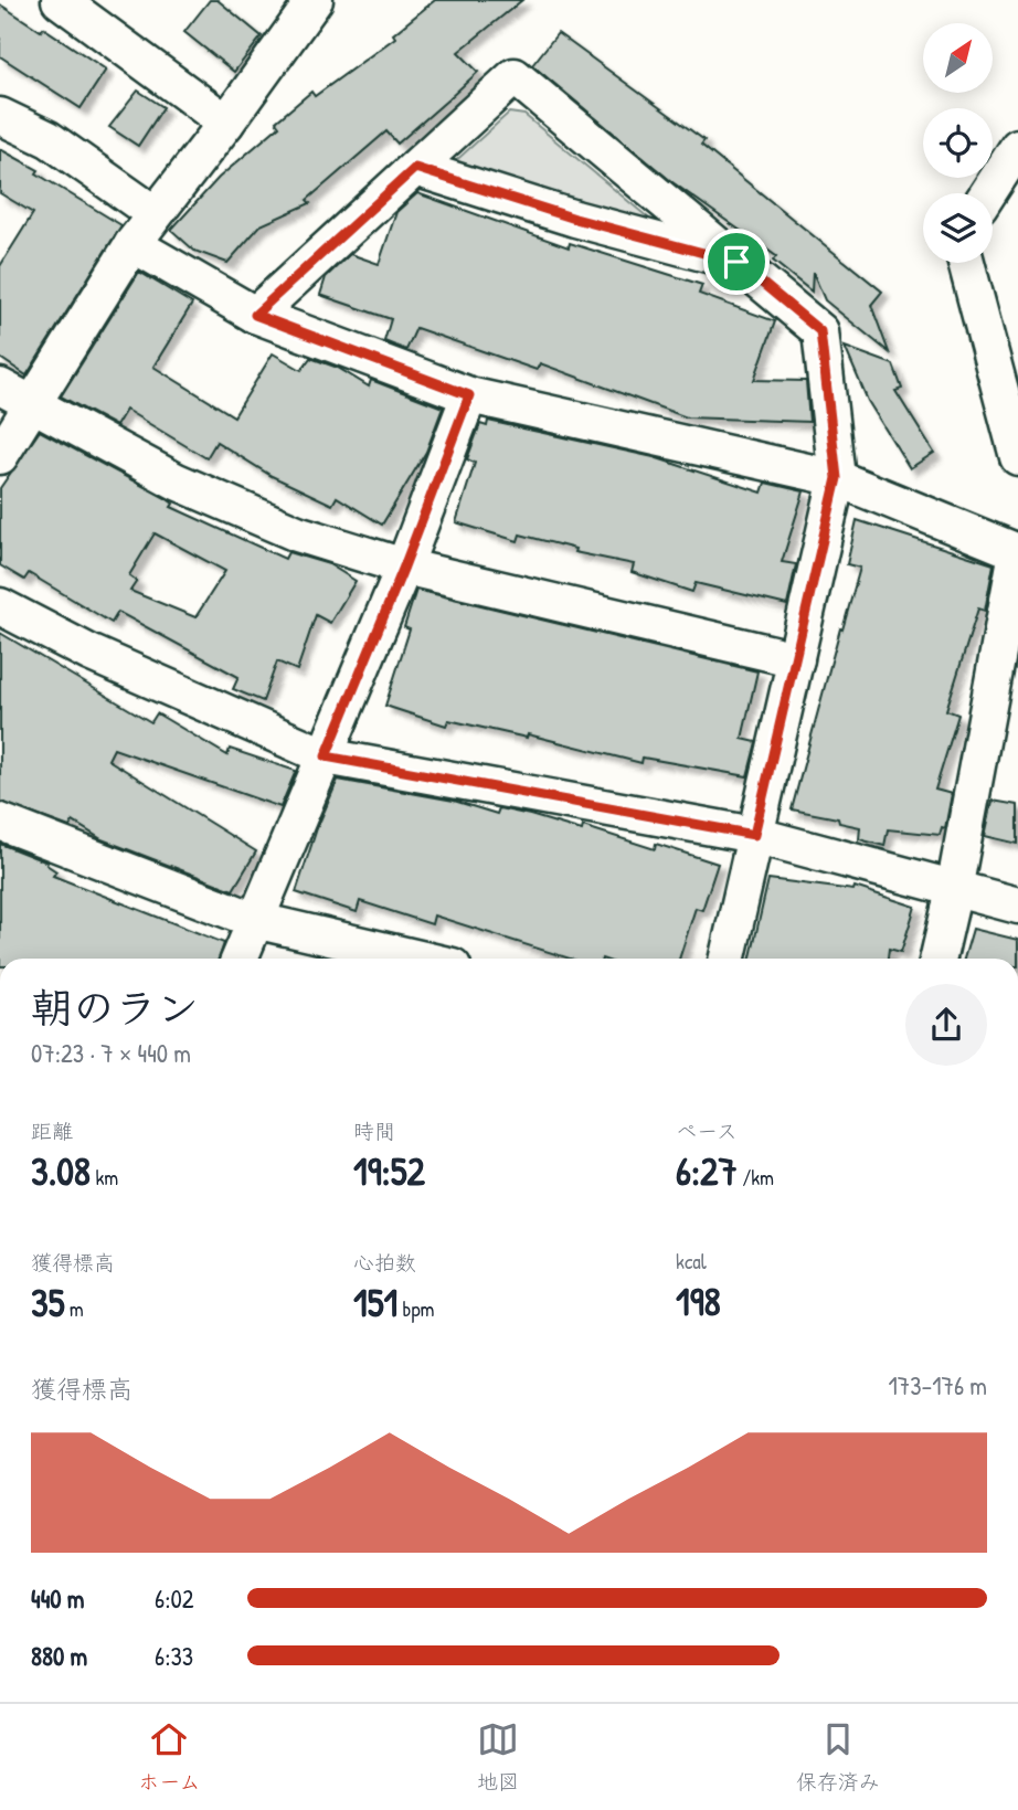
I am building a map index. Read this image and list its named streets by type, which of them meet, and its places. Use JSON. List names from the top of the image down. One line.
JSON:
{"north":"top right","page":{"heading":["朝のラン","07:23 · 7 × 440 m"],"stats":[["距離","3.08 km"],["時間","19:52"],["ペース","6:27 /km"],["獲得標高","35 m"],["心拍数","151 bpm"],["kcal","198"]],"chart":["獲得標高","173–176 m"],"list":[{"name":"440 m","note":"6:02"},{"name":"880 m","note":"6:33"}],"tabs":["ホーム","地図","保存済み"]}}
